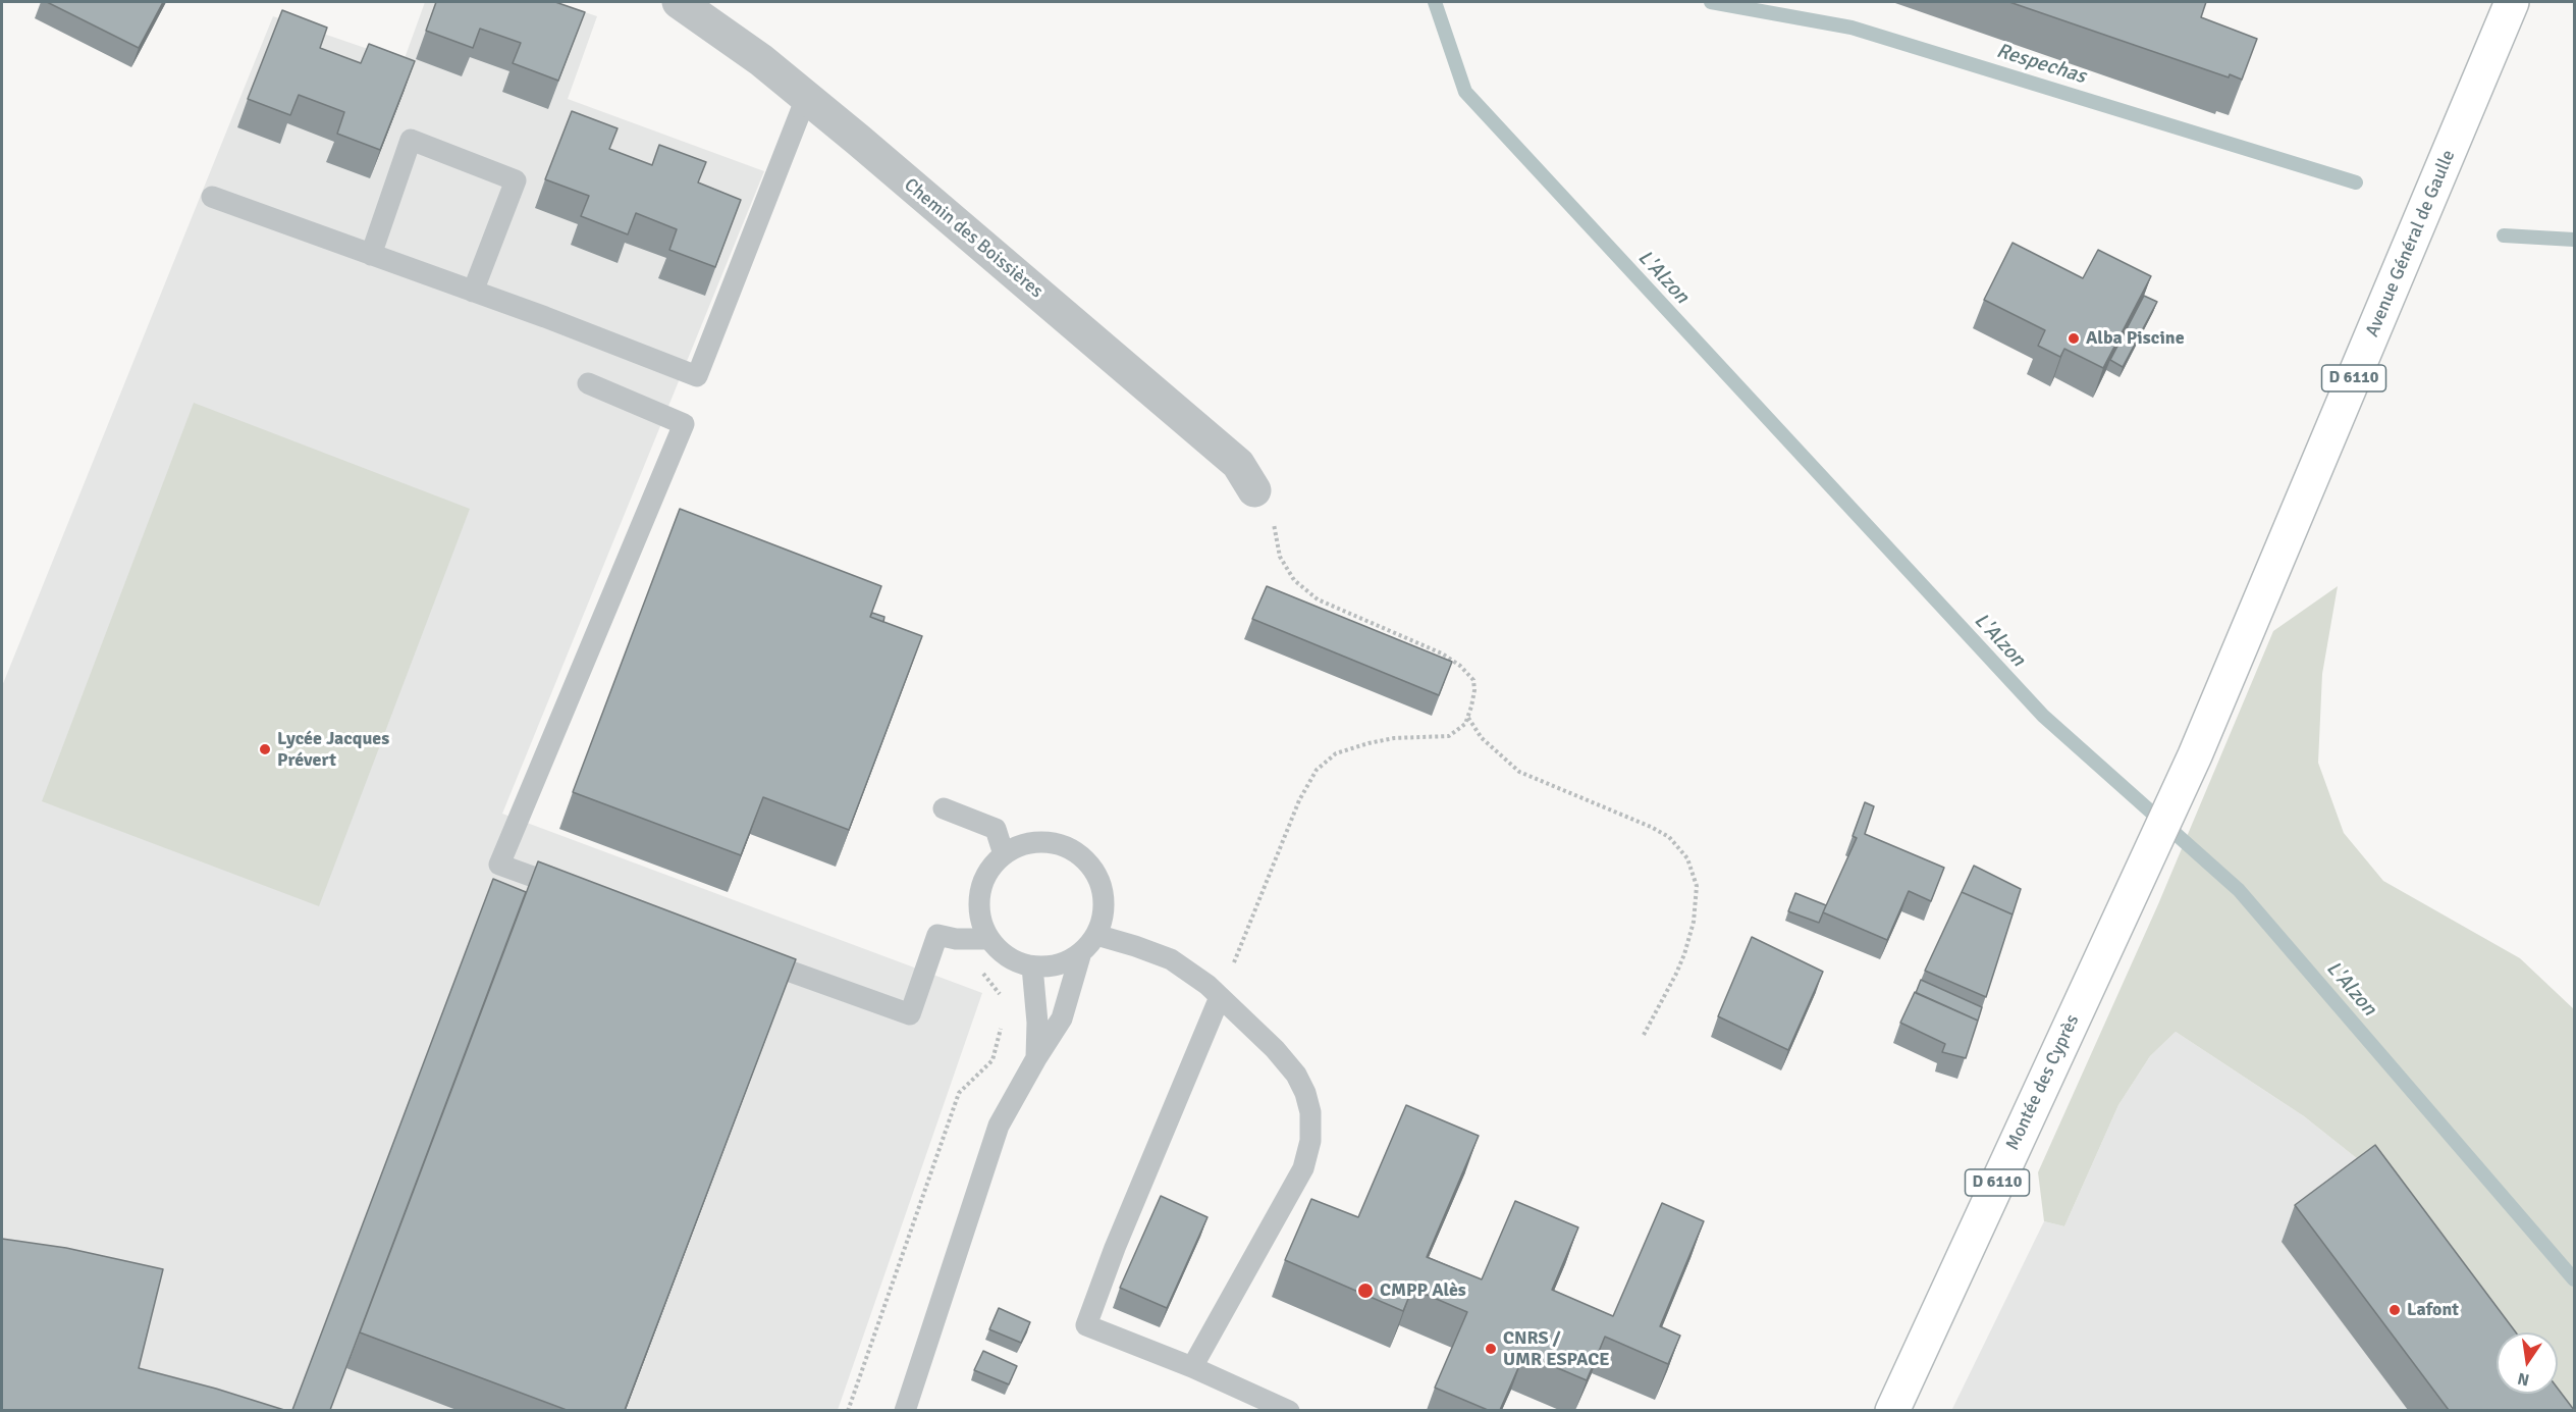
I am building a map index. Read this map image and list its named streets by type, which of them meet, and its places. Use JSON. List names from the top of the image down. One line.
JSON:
{"streets":{"main road":["Avenue Général de Gaulle","D 6110","Montée des Cyprès"],"street":["Chemin des Boissières"]},"crossings":[["Avenue Général de Gaulle","Montée des Cyprès"]],"water":["Respechas","L'Alzon"],"places":["Alba Piscine","Lycée Jacques Prévert","CMPP Alès","Lafont","CNRS / UMR ESPACE"],"north":"bottom"}
